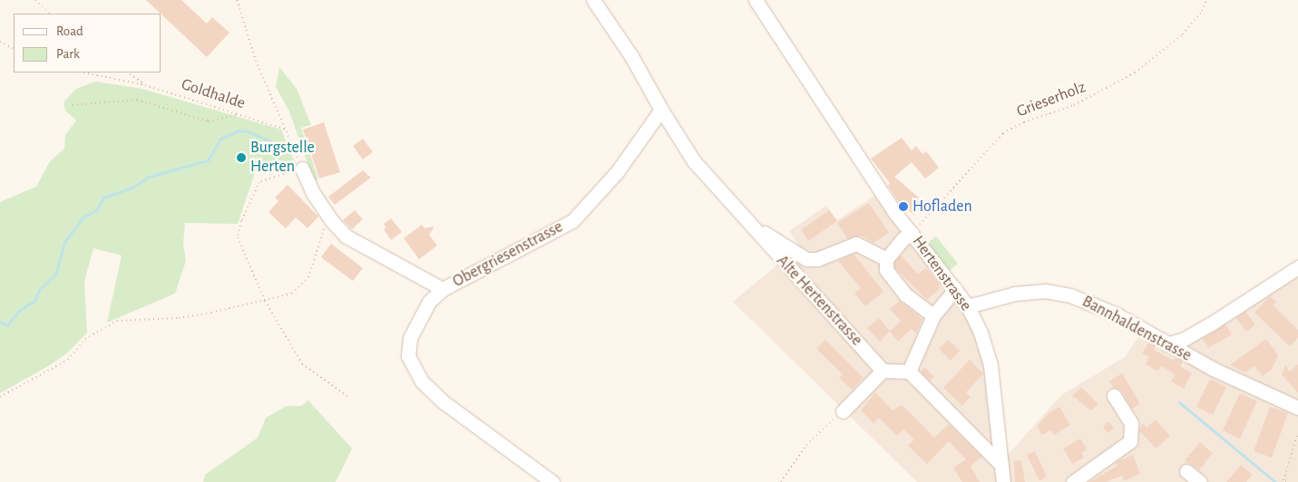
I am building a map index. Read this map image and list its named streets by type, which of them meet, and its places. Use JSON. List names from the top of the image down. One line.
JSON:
{"streets":{"street":["Obergriesenstrasse","Hertenstrasse","Alte Hertenstrasse","Bannhaldenstrasse"],"path":["Goldhalde","Grieserholz"]},"crossings":[["Grieserholz","Hertenstrasse"],["Obergriesenstrasse","Alte Hertenstrasse"],["Hertenstrasse","Bannhaldenstrasse"]],"places":["Burgstelle Herten","Hofladen"],"legend":["Road","Park"]}
